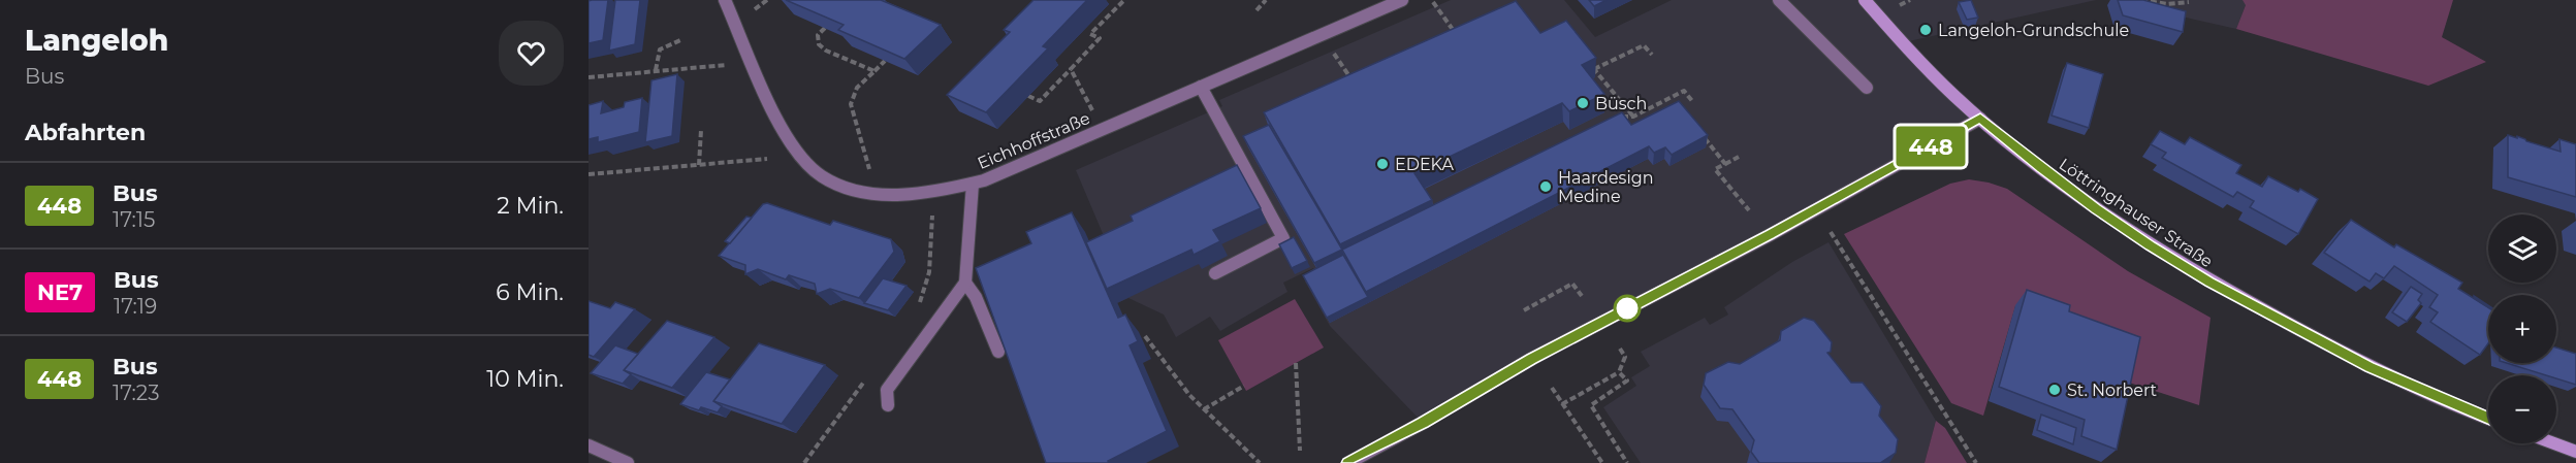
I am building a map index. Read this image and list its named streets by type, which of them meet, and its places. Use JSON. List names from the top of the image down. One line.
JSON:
{"streets":{"street":["Eichhoffstraße","Löttringhauser Straße"]},"places":["Langeloh-Grundschule","Büsch","EDEKA","Haardesign Medine","St. Norbert"],"lines":["bus line 448"],"page":{"heading":[["Langeloh","Bus"],"Abfahrten"],"on_map":"448","list":[{"mark":"448","name":"Bus","note":"17:15","value":"2 Min."},{"mark":"NE7","name":"Bus","note":"17:19","value":"6 Min."},{"mark":"448","name":"Bus","note":"17:23","value":"10 Min."}],"map_buttons":["+","−"]}}
